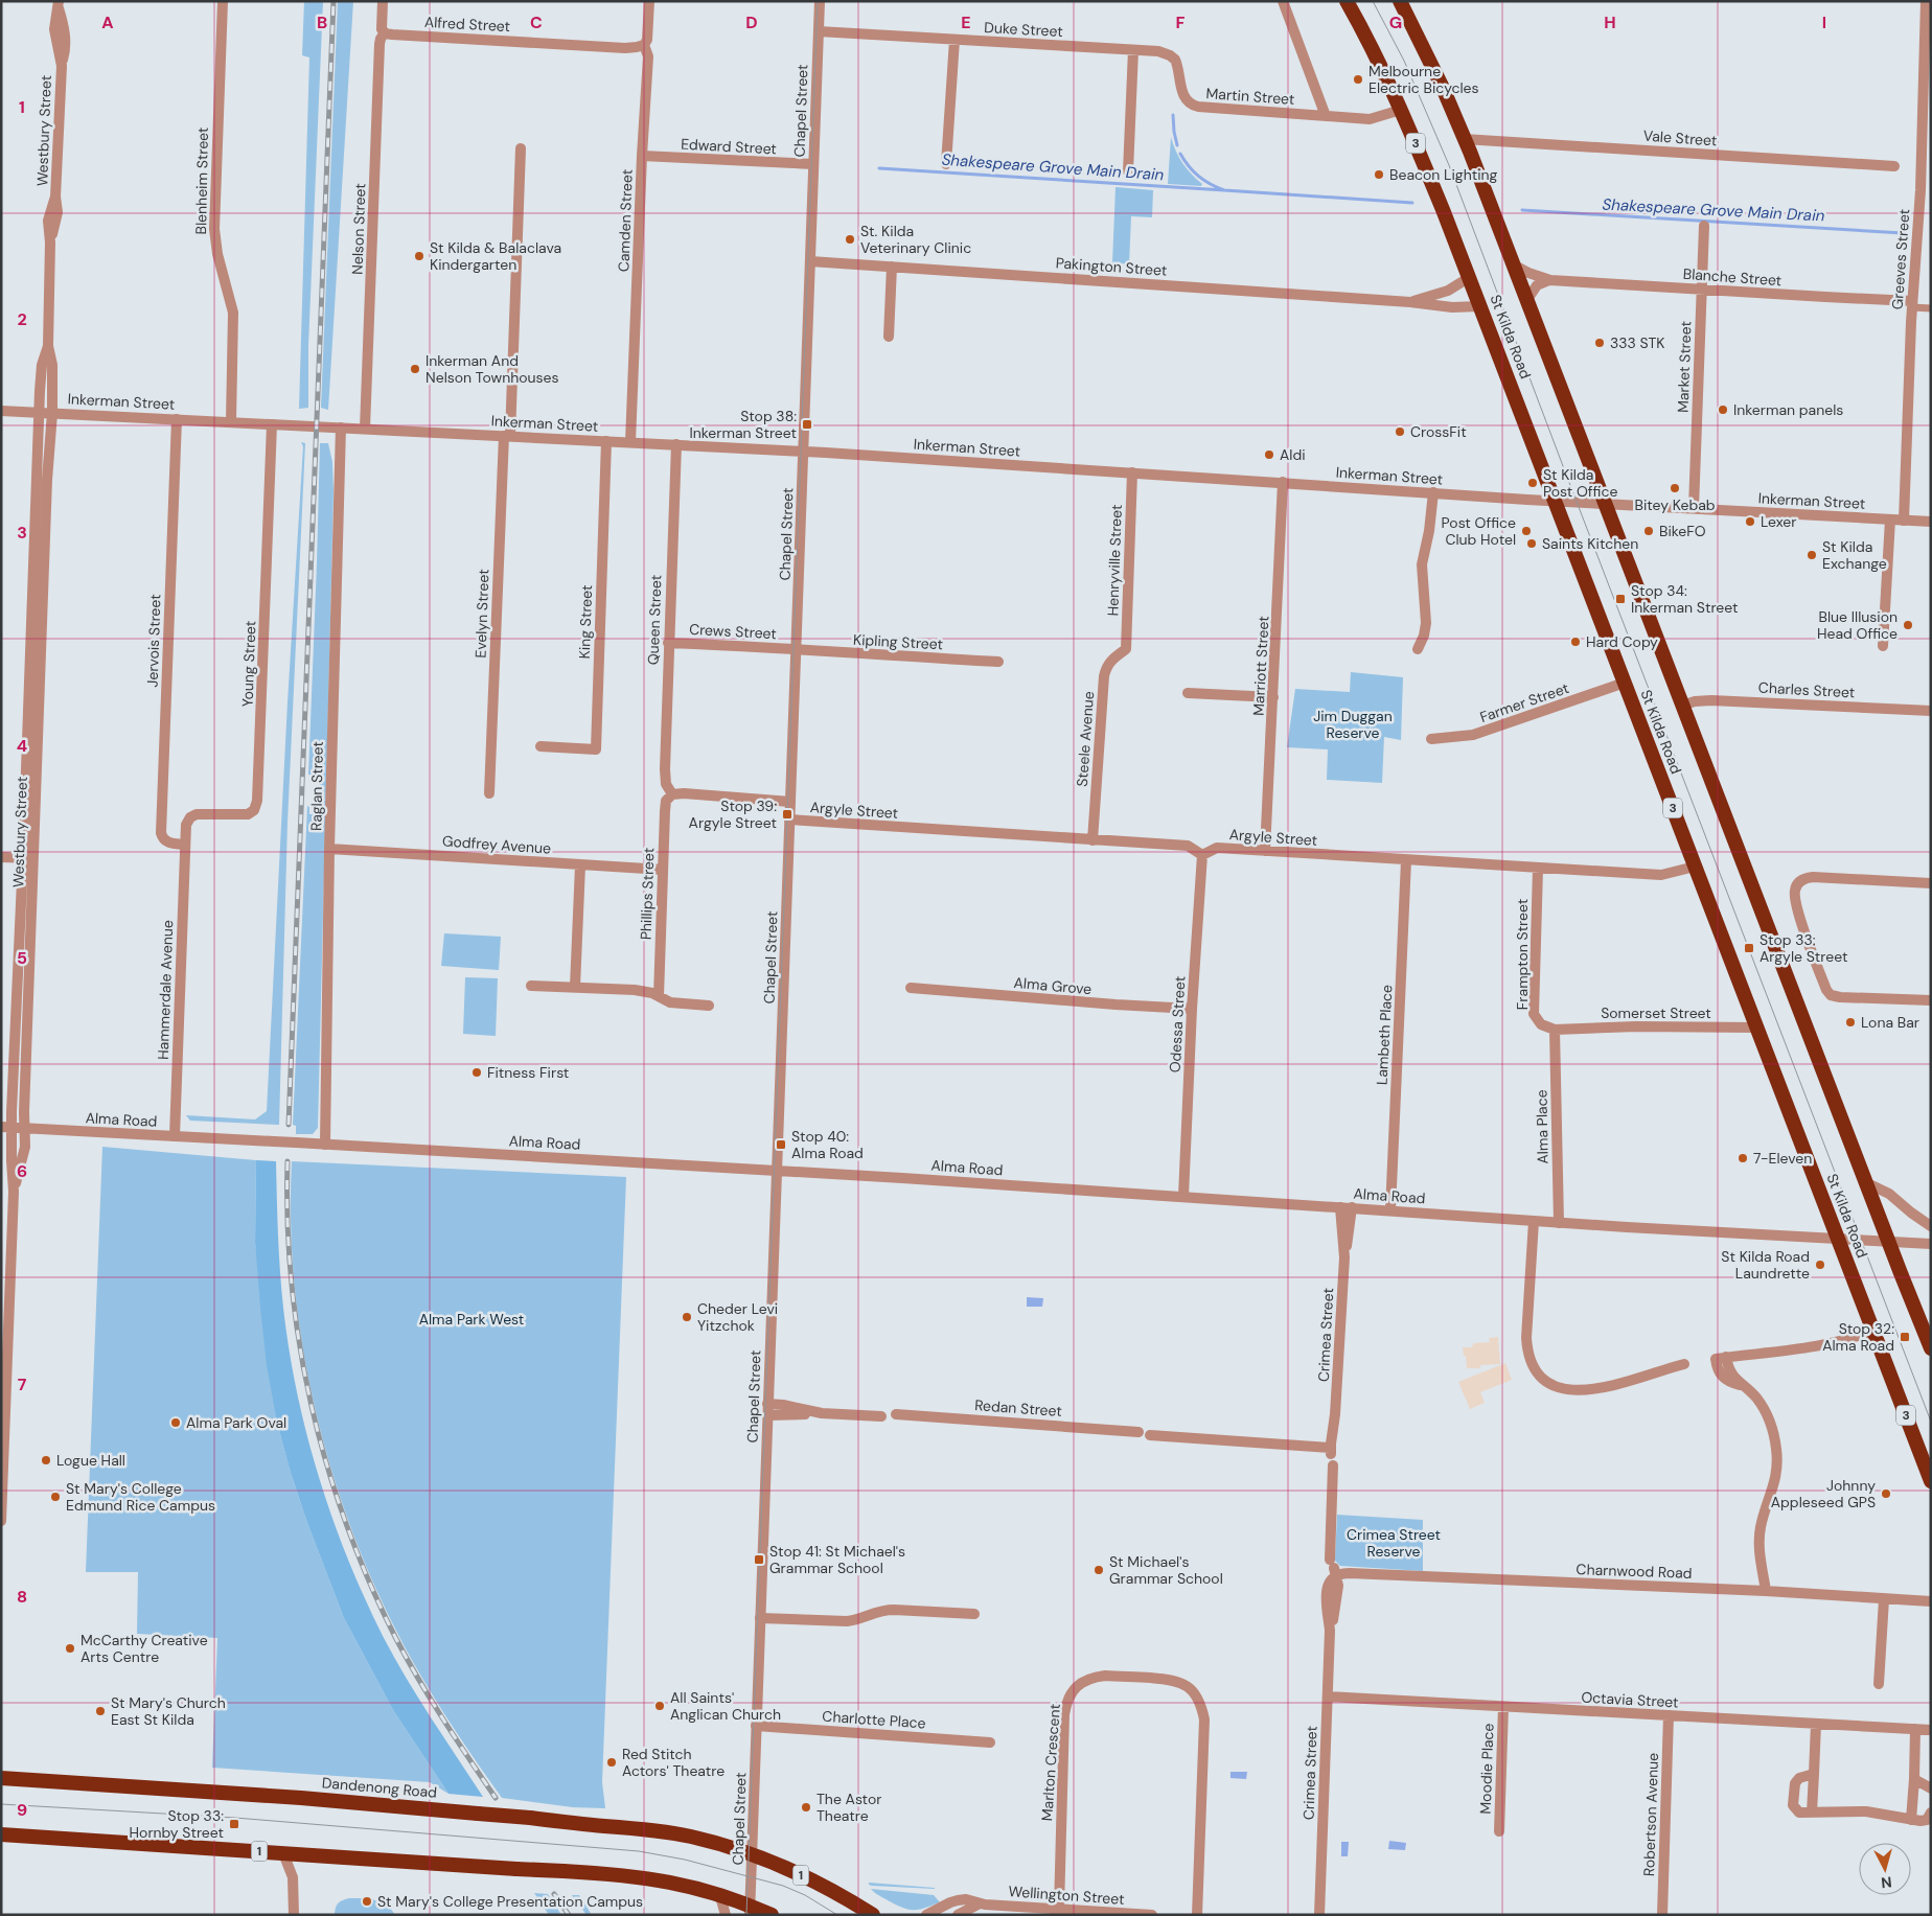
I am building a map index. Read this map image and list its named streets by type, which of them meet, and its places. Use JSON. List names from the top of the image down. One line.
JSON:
{"streets":{"highway":["3","St Kilda Road","Dandenong Road","1"],"street":["Alfred Street","Duke Street","Martin Street","Chapel Street","Westbury Street","Vale Street","Edward Street","Blenheim Street","Camden Street","Nelson Street","Greeves Street","Pakington Street","Blanche Street","Market Street","Inkerman Street","Henryville Street","Evelyn Street","Queen Street","King Street","Crews Street","Jervois Street","Kipling Street","Young Street","Marriott Street","Charles Street","Farmer Street","Steele Avenue","Raglan Street","Argyle Street","Godfrey Avenue","Phillips Street","Frampton Street","Alma Grove","Hammerdale Avenue","Somerset Street","Odessa Street","Lambeth Place","Alma Road","Alma Place","Crimea Street","Redan Street","Charnwood Road","Octavia Street","Charlotte Place","Marlton Crescent","Moodie Place","Robertson Avenue","Wellington Street"]},"crossings":[["Alfred Street","Camden Street"],["Alfred Street","Nelson Street"],["Duke Street","Martin Street"],["Duke Street","Chapel Street"],["Martin Street","St Kilda Road"],["Chapel Street","Edward Street"],["Chapel Street","Pakington Street"],["Chapel Street","Inkerman Street"],["Chapel Street","Crews Street"],["Chapel Street","Kipling Street"],["Chapel Street","Argyle Street"],["Chapel Street","Alma Road"],["Chapel Street","Charlotte Place"],["Chapel Street","Dandenong Road"],["Chapel Street","1"],["Westbury Street","Inkerman Street"],["Westbury Street","Alma Road"],["Vale Street","St Kilda Road"],["Edward Street","Camden Street"],["Blenheim Street","Inkerman Street"],["Camden Street","Inkerman Street"],["Nelson Street","Inkerman Street"],["Greeves Street","Blanche Street"],["Greeves Street","Inkerman Street"],["Pakington Street","St Kilda Road"],["Blanche Street","St Kilda Road"],["Blanche Street","Market Street"],["St Kilda Road","Inkerman Street"],["St Kilda Road","Charles Street"],["St Kilda Road","Farmer Street"],["St Kilda Road","Argyle Street"],["St Kilda Road","Somerset Street"],["St Kilda Road","Alma Road"],["Market Street","Inkerman Street"],["Inkerman Street","Henryville Street"],["Inkerman Street","Evelyn Street"],["Inkerman Street","Queen Street"],["Inkerman Street","King Street"],["Inkerman Street","Jervois Street"],["Inkerman Street","Young Street"],["Inkerman Street","Marriott Street"],["Inkerman Street","Raglan Street"],["Henryville Street","Steele Avenue"],["Queen Street","Crews Street"],["Queen Street","Argyle Street"],["Queen Street","Phillips Street"],["Crews Street","Kipling Street"],["Jervois Street","Young Street"],["Jervois Street","Hammerdale Avenue"],["Young Street","Hammerdale Avenue"],["Marriott Street","Argyle Street"],["Steele Avenue","Argyle Street"],["Raglan Street","Godfrey Avenue"],["Raglan Street","Alma Road"],["Argyle Street","Phillips Street"],["Argyle Street","Frampton Street"],["Argyle Street","Odessa Street"],["Argyle Street","Lambeth Place"],["Godfrey Avenue","Phillips Street"],["Frampton Street","Somerset Street"],["Frampton Street","Alma Place"],["Alma Grove","Odessa Street"],["Hammerdale Avenue","Alma Road"],["Somerset Street","Alma Place"],["Odessa Street","Alma Road"],["Lambeth Place","Alma Road"],["Alma Road","Alma Place"],["Alma Road","Crimea Street"],["Crimea Street","Charnwood Road"],["Crimea Street","Octavia Street"],["Octavia Street","Moodie Place"],["Octavia Street","Robertson Avenue"],["Marlton Crescent","Wellington Street"],["Dandenong Road","1"]],"water":["Shakespeare Grove Main Drain"],"parks":["Jim Duggan Reserve","Alma Park West","Crimea Street Reserve"],"places":{"other":["Melbourne Electric Bicycles","Beacon Lighting","St. Kilda Veterinary Clinic","St Kilda & Balaclava Kindergarten","333 STK","Inkerman And Nelson Townhouses","Inkerman panels","CrossFit","Aldi","St Kilda Post Office","Bitey Kebab","Lexer","Post Office Club Hotel","BikeFO","Saints Kitchen","St Kilda Exchange","Blue Illusion Head Office","Hard Copy","Lona Bar","Fitness First","7-Eleven","St Kilda Road Laundrette","Cheder Levi Yitzchok","Alma Park Oval","Logue Hall","Johnny Appleseed GPS","St Mary's College Edmund Rice Campus","St Michael's Grammar School","McCarthy Creative Arts Centre","All Saints' Anglican Church","St Mary's Church East St Kilda","Red Stitch Actors' Theatre","The Astor Theatre","St Mary's College Presentation Campus"],"transit":["Stop 38: Inkerman Street","Stop 34: Inkerman Street","Stop 39: Argyle Street","Stop 33: Argyle Street","Stop 40: Alma Road","Stop 32: Alma Road","Stop 41: St Michael's Grammar School","Stop 33: Hornby Street"]},"north":"bottom","grid":{"columns":["A","B","C","D","E","F","G","H","I"],"rows":["1","2","3","4","5","6","7","8","9"]}}
